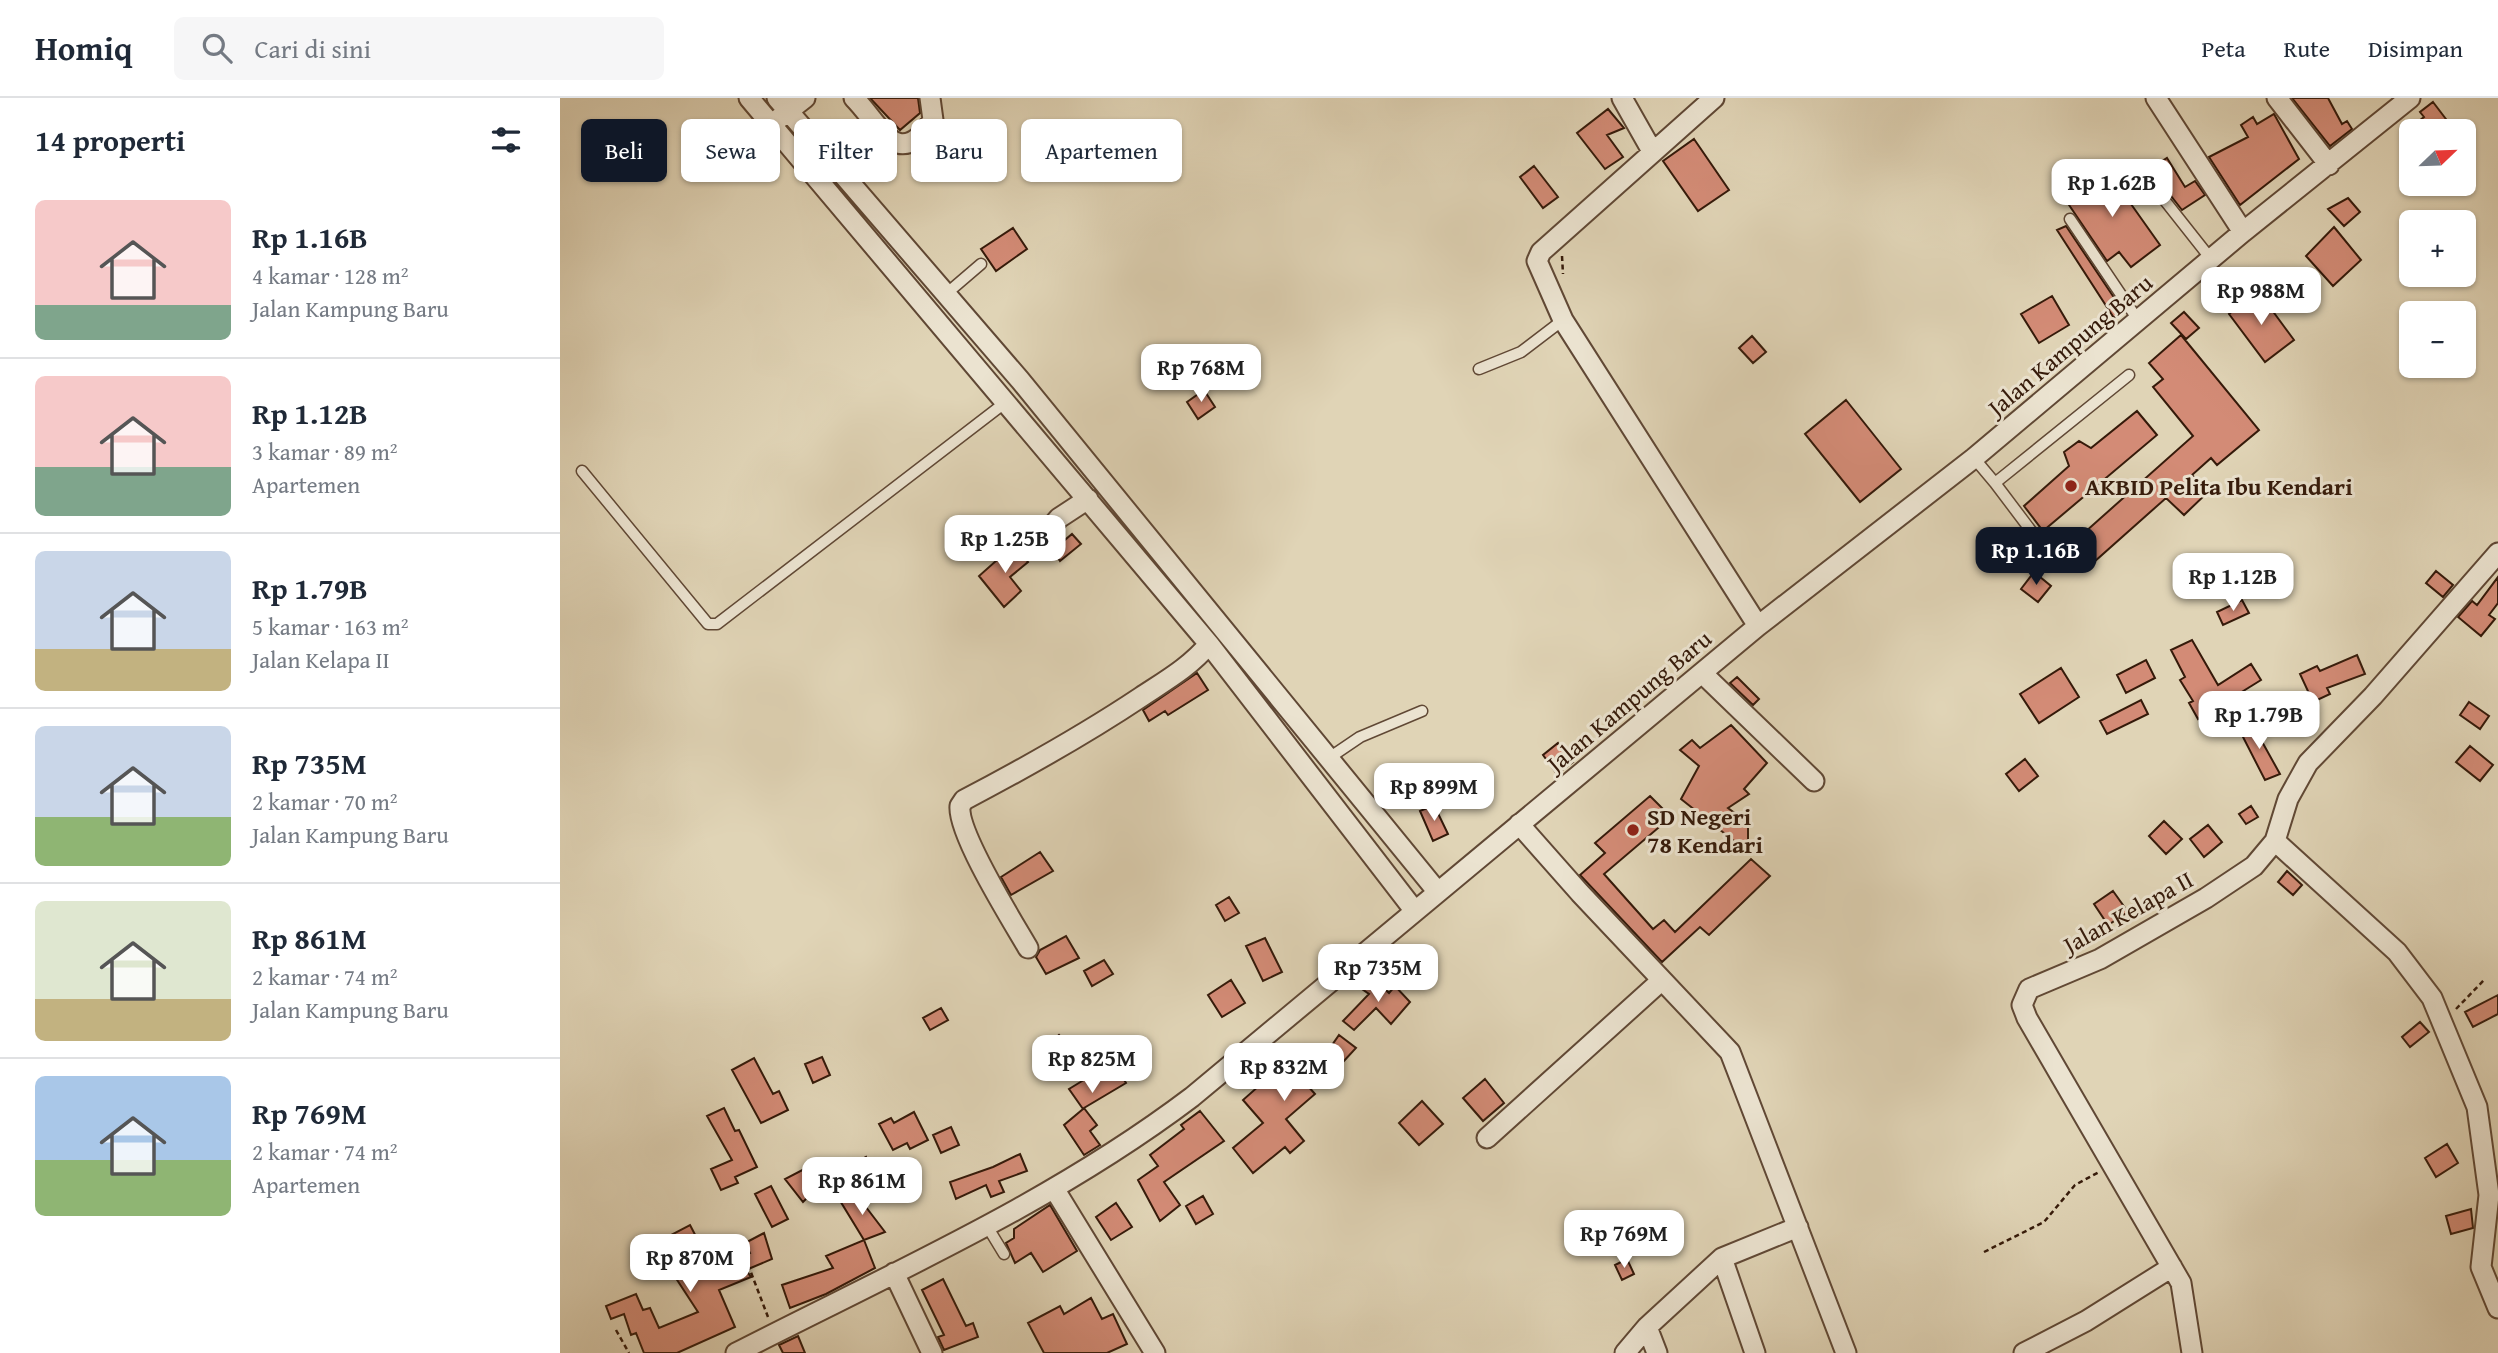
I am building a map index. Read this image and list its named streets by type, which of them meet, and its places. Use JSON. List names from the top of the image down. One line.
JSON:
{"streets":{"street":["Jalan Kampung Baru","Jalan Kelapa II"]},"places":["AKBID Pelita Ibu Kendari","SD Negeri 78 Kendari"],"north":"top right","page":{"header":"Homiq","search":"Cari di sini","nav":["Peta","Rute","Disimpan"],"heading":"14 properti","map_buttons":["+","−"],"chip":["Beli","Sewa","Filter","Baru","Apartemen"],"price":["Rp 1.62B","Rp 988M","Rp 768M","Rp 1.25B","Rp 1.16B","Rp 1.12B","Rp 1.79B","Rp 899M","Rp 735M","Rp 825M","Rp 832M","Rp 861M","Rp 769M","Rp 870M"],"list":[{"name":"Rp 1.16B","note":"4 kamar · 128 m² · Jalan Kampung Baru"},{"name":"Rp 1.12B","note":"3 kamar · 89 m² · Apartemen"},{"name":"Rp 1.79B","note":"5 kamar · 163 m² · Jalan Kelapa II"},{"name":"Rp 735M","note":"2 kamar · 70 m² · Jalan Kampung Baru"},{"name":"Rp 861M","note":"2 kamar · 74 m² · Jalan Kampung Baru"},{"name":"Rp 769M","note":"2 kamar · 74 m² · Apartemen"}]}}
